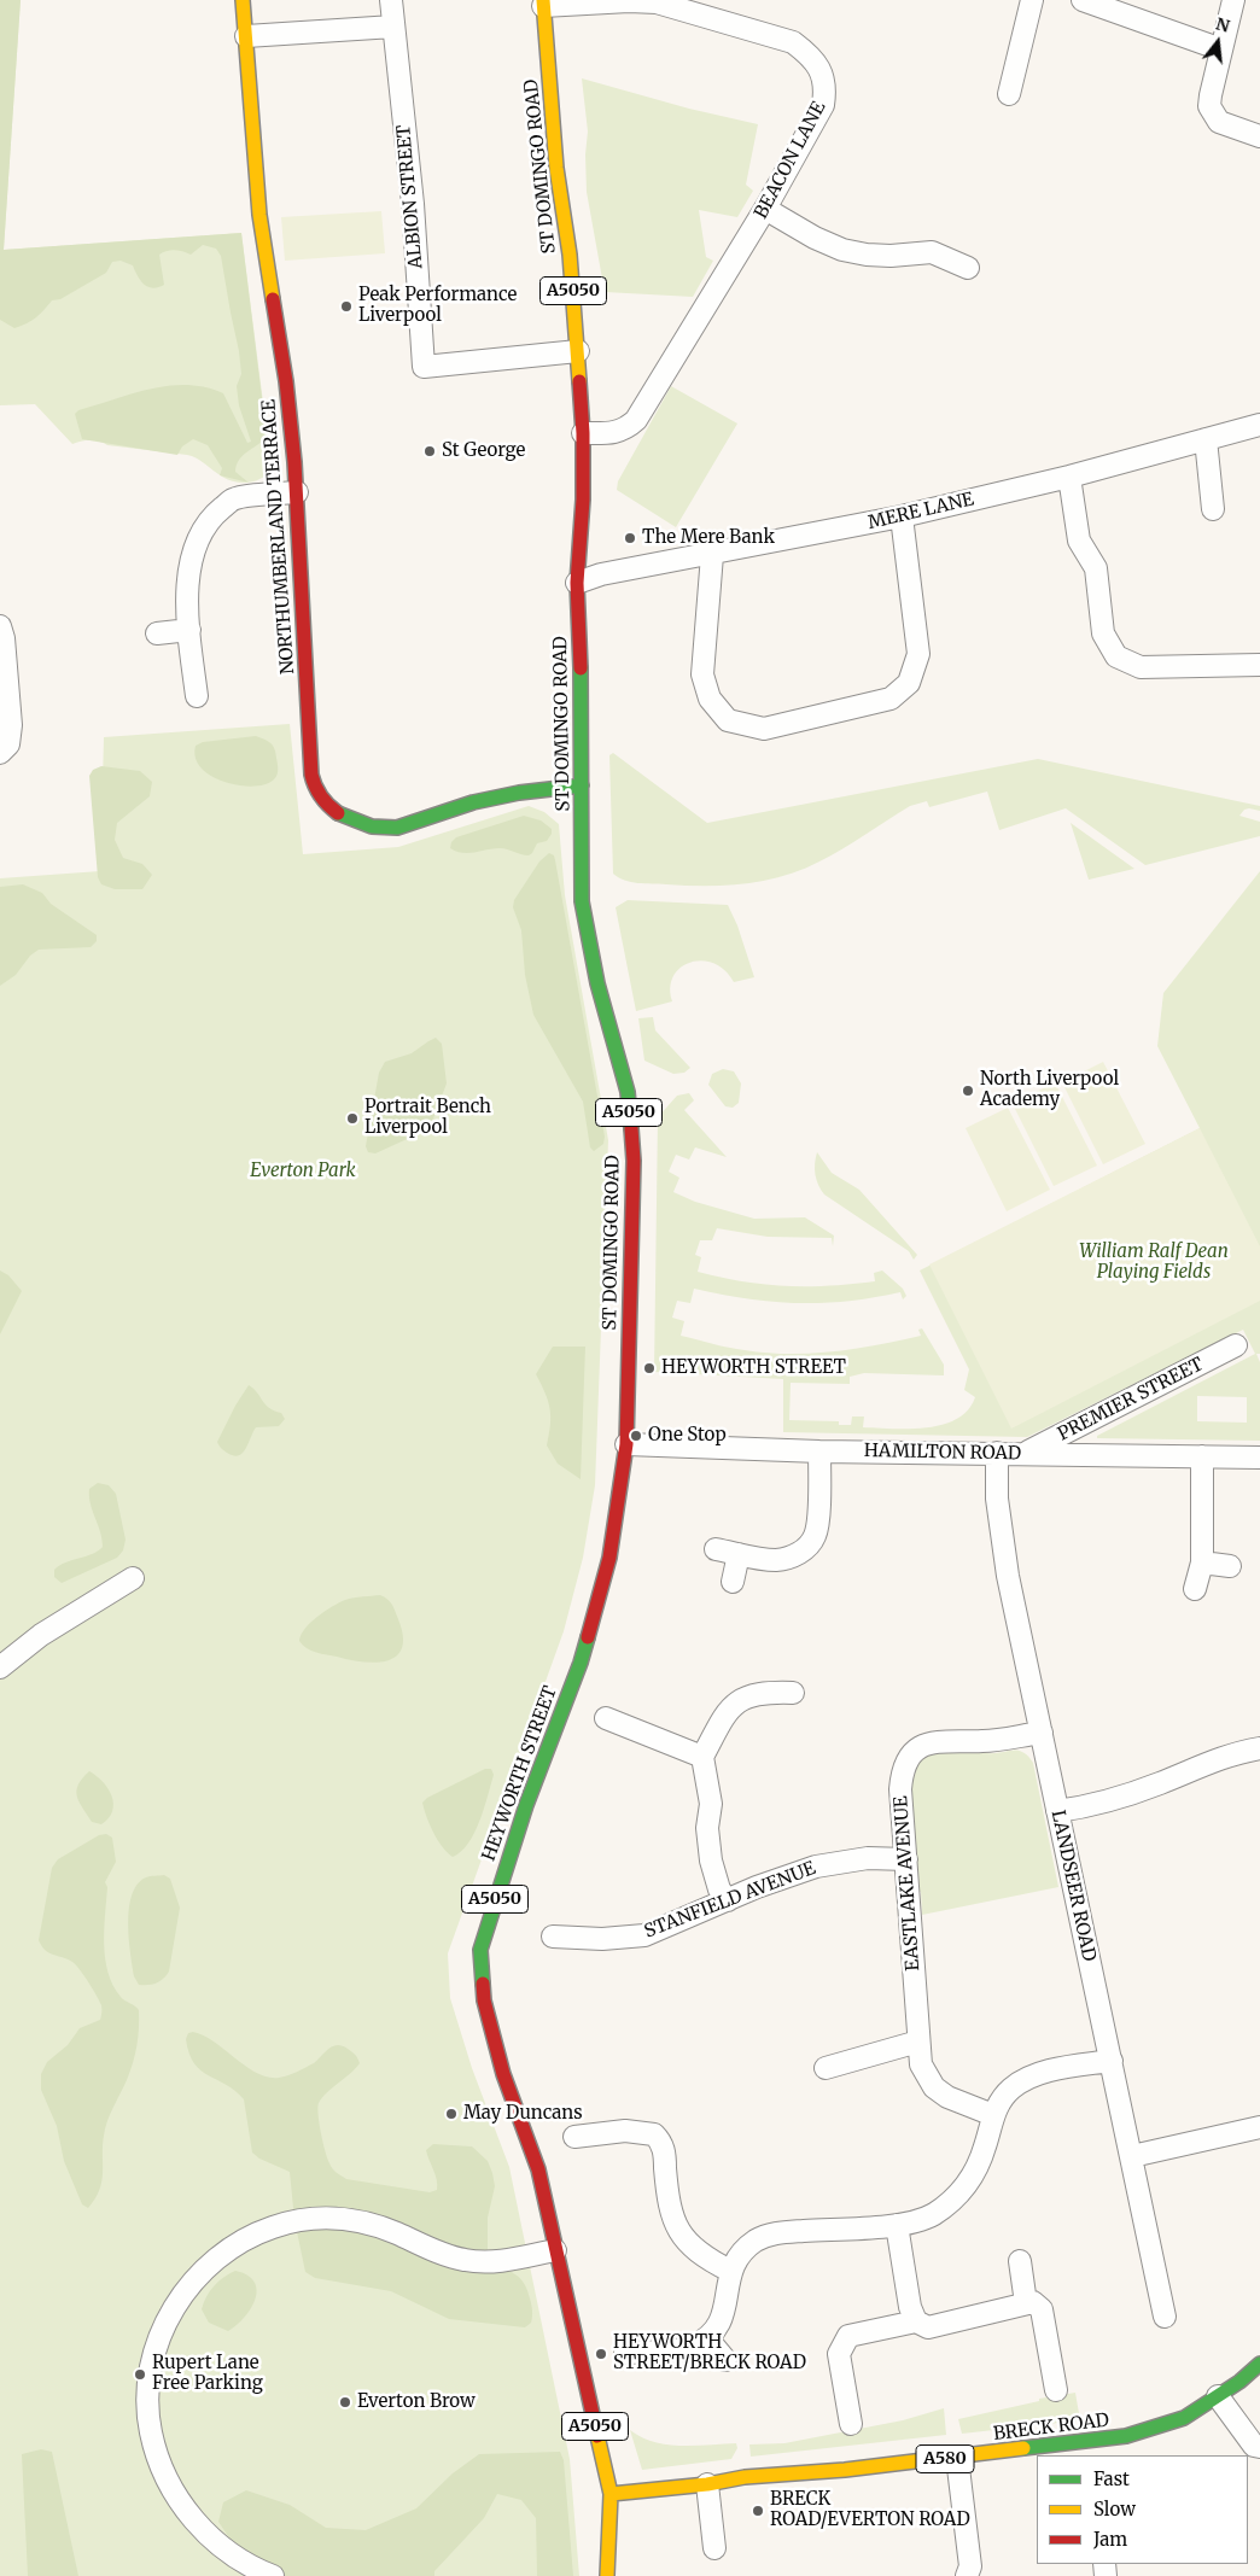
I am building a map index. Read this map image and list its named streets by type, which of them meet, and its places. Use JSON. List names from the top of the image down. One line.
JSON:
{"streets":{"main road":["ST DOMINGO ROAD","A5050","NORTHUMBERLAND TERRACE","HEYWORTH STREET","BRECK ROAD","A580"],"street":["BEACON LANE","ALBION STREET","MERE LANE","PREMIER STREET","HAMILTON ROAD","EASTLAKE AVENUE","LANDSEER ROAD","STANFIELD AVENUE"]},"crossings":[["BEACON LANE","ST DOMINGO ROAD"],["ST DOMINGO ROAD","ALBION STREET"],["ST DOMINGO ROAD","MERE LANE"],["ST DOMINGO ROAD","NORTHUMBERLAND TERRACE"],["ST DOMINGO ROAD","HAMILTON ROAD"],["ST DOMINGO ROAD","HEYWORTH STREET"],["PREMIER STREET","HAMILTON ROAD"],["HAMILTON ROAD","HEYWORTH STREET"],["HAMILTON ROAD","LANDSEER ROAD"],["HEYWORTH STREET","BRECK ROAD"],["EASTLAKE AVENUE","LANDSEER ROAD"],["EASTLAKE AVENUE","STANFIELD AVENUE"]],"parks":["Everton Park","William Ralf Dean Playing Fields"],"places":["Peak Performance Liverpool","St George","The Mere Bank","North Liverpool Academy","Portrait Bench Liverpool","HEYWORTH STREET","One Stop","May Duncans","HEYWORTH STREET/BRECK ROAD","Rupert Lane Free Parking","Everton Brow","BRECK ROAD/EVERTON ROAD"],"legend":["Fast","Slow","Jam"],"north":"top"}
